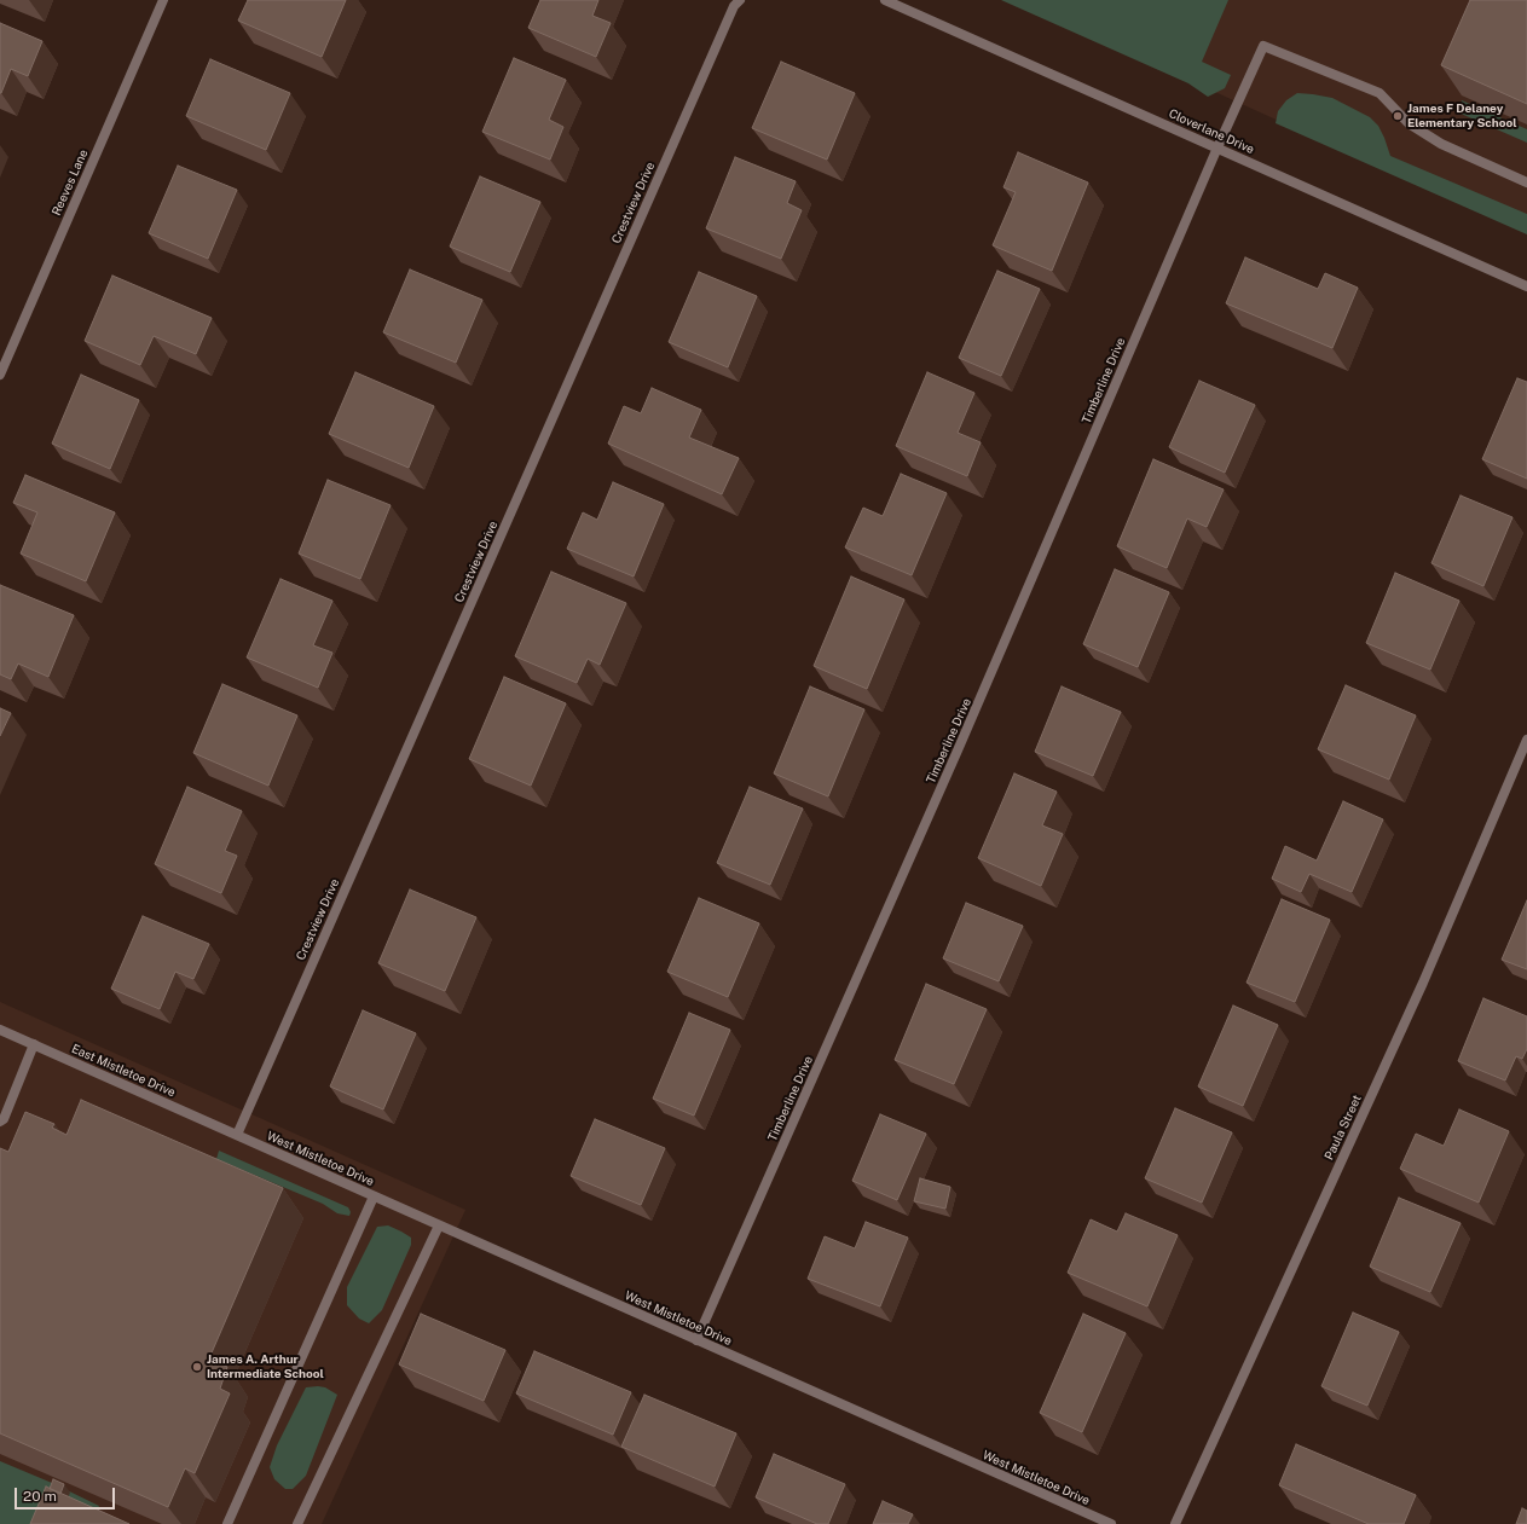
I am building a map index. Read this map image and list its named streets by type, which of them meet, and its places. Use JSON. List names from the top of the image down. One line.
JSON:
{"streets":{"street":["Cloverlane Drive","Reeves Lane","Crestview Drive","Timberline Drive","East Mistletoe Drive","Paula Street","West Mistletoe Drive"]},"crossings":[["Cloverlane Drive","Timberline Drive"],["Crestview Drive","East Mistletoe Drive"],["Crestview Drive","West Mistletoe Drive"],["Timberline Drive","West Mistletoe Drive"],["East Mistletoe Drive","West Mistletoe Drive"]],"places":["James F Delaney Elementary School","James A. Arthur Intermediate School"],"scale_bar":"20 m"}
